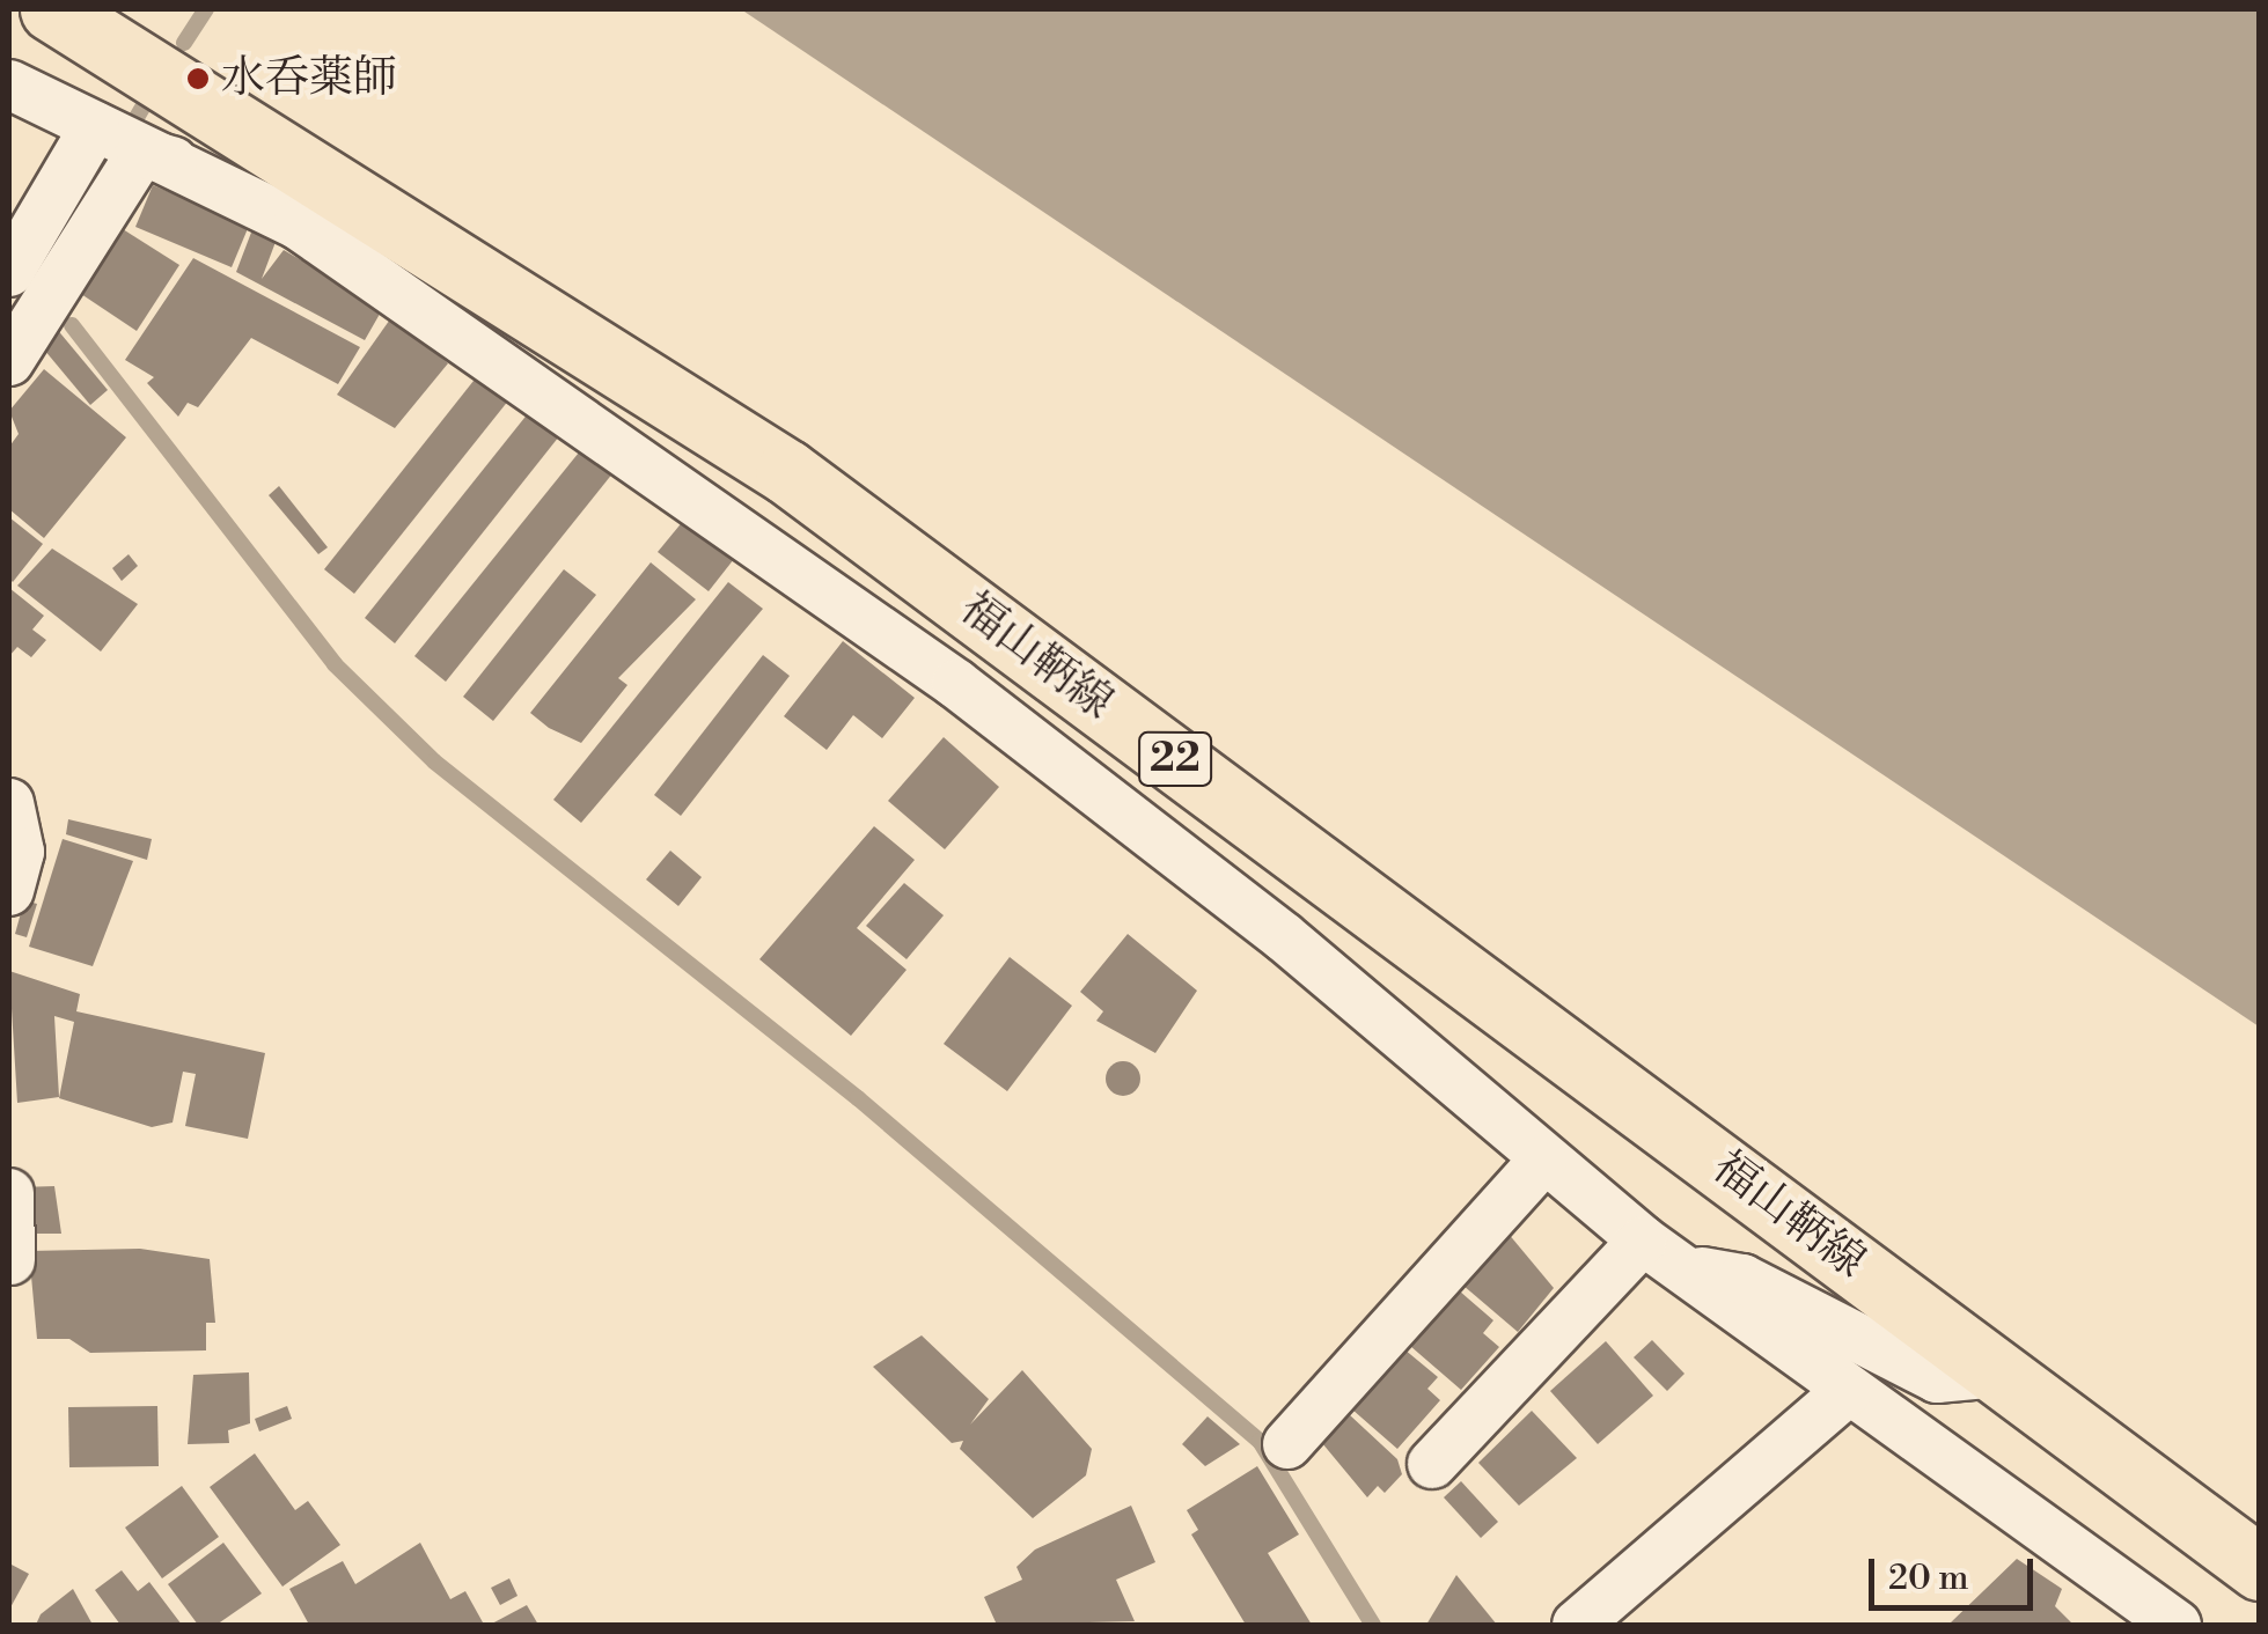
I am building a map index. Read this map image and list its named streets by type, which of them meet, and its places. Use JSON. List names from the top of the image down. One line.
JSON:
{"streets":{"main road":["福山鞆線","22"]},"places":["水呑薬師"],"scale_bar":"20 m"}
